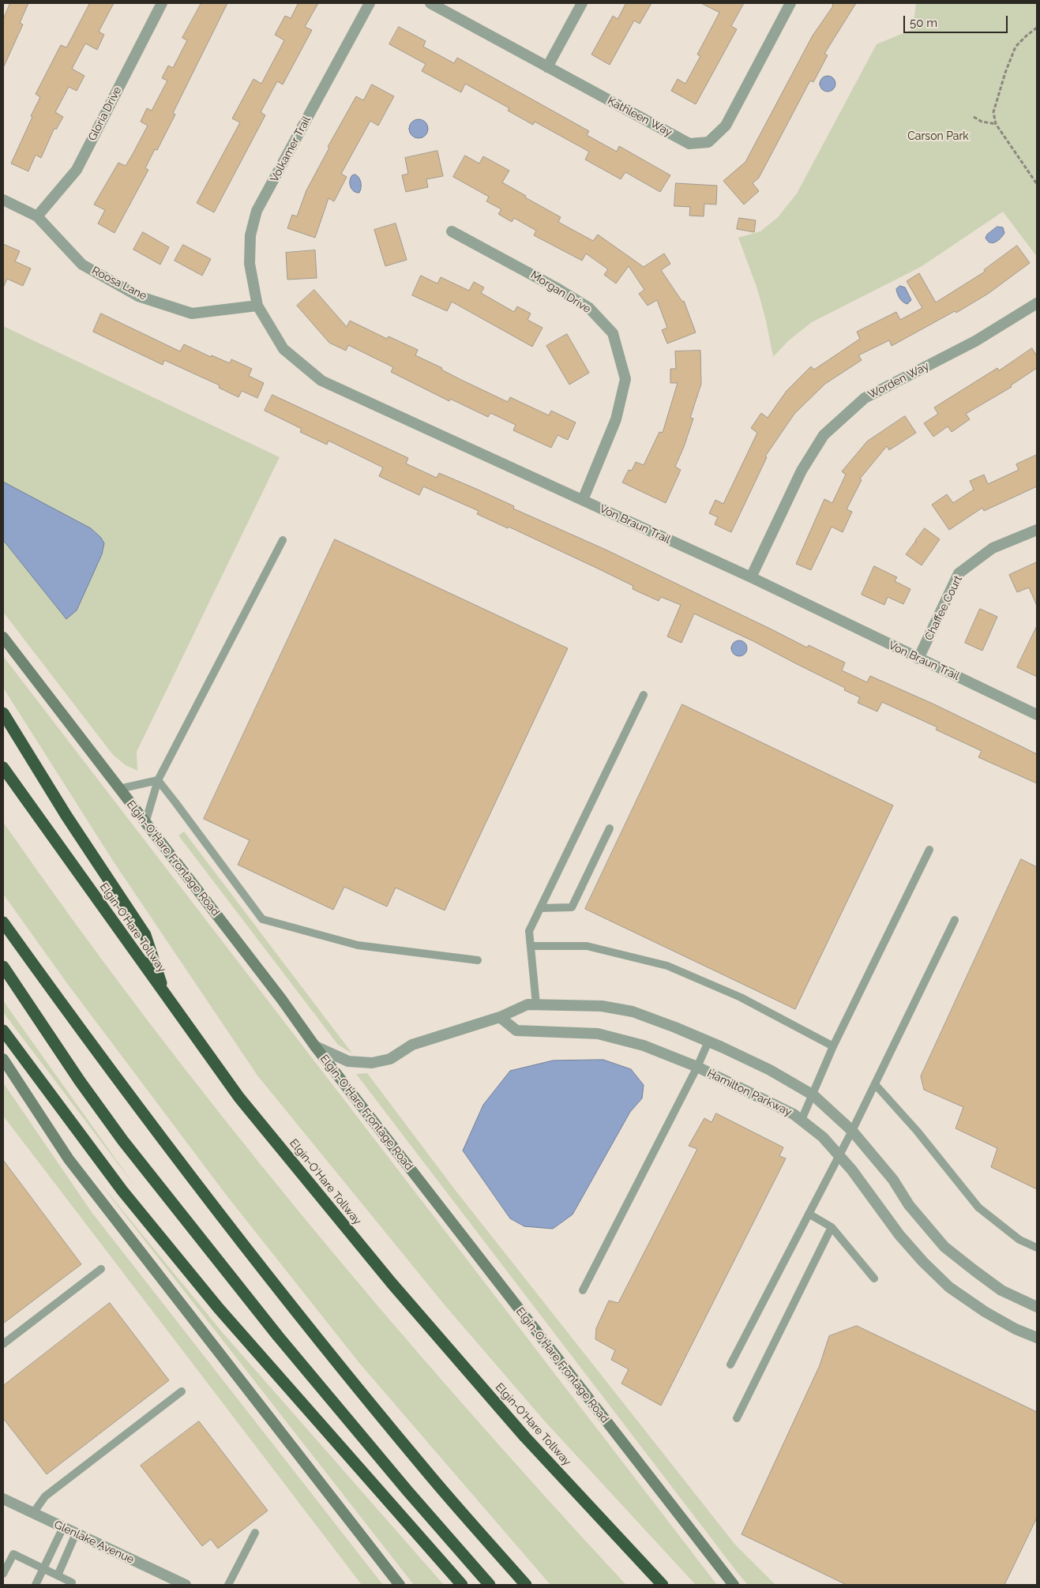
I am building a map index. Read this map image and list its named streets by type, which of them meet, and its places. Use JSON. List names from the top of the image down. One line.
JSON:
{"streets":{"highway":["Elgin-O'Hare Tollway"],"main road":["Elgin-O'Hare Frontage Road"],"street":["Gloria Drive","Kathleen Way","Volkamer Trail","Roosa Lane","Morgan Drive","Worden Way","Von Braun Trail","Chaffee Court","Hamilton Parkway","Glenlake Avenue"]},"crossings":[["Gloria Drive","Roosa Lane"],["Volkamer Trail","Roosa Lane"],["Volkamer Trail","Von Braun Trail"],["Roosa Lane","Von Braun Trail"],["Morgan Drive","Von Braun Trail"],["Worden Way","Von Braun Trail"],["Von Braun Trail","Chaffee Court"]],"parks":["Carson Park"],"scale_bar":"50 m"}
